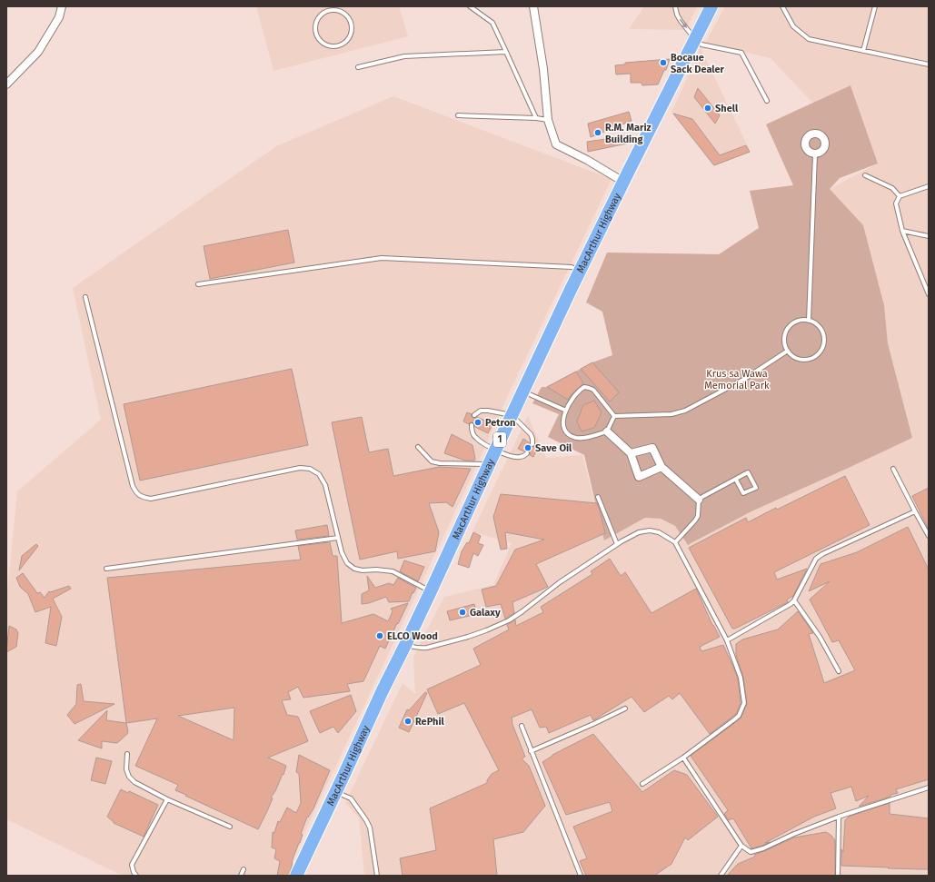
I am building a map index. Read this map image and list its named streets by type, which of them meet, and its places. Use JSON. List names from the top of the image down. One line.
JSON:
{"streets":{"highway":["MacArthur Highway","1"]},"parks":["Krus sa Wawa Memorial Park"],"places":["Bocaue Sack Dealer","Shell","R.M. Mariz Building","Petron","Save Oil","Galaxy","ELCO Wood","RePhil"]}
